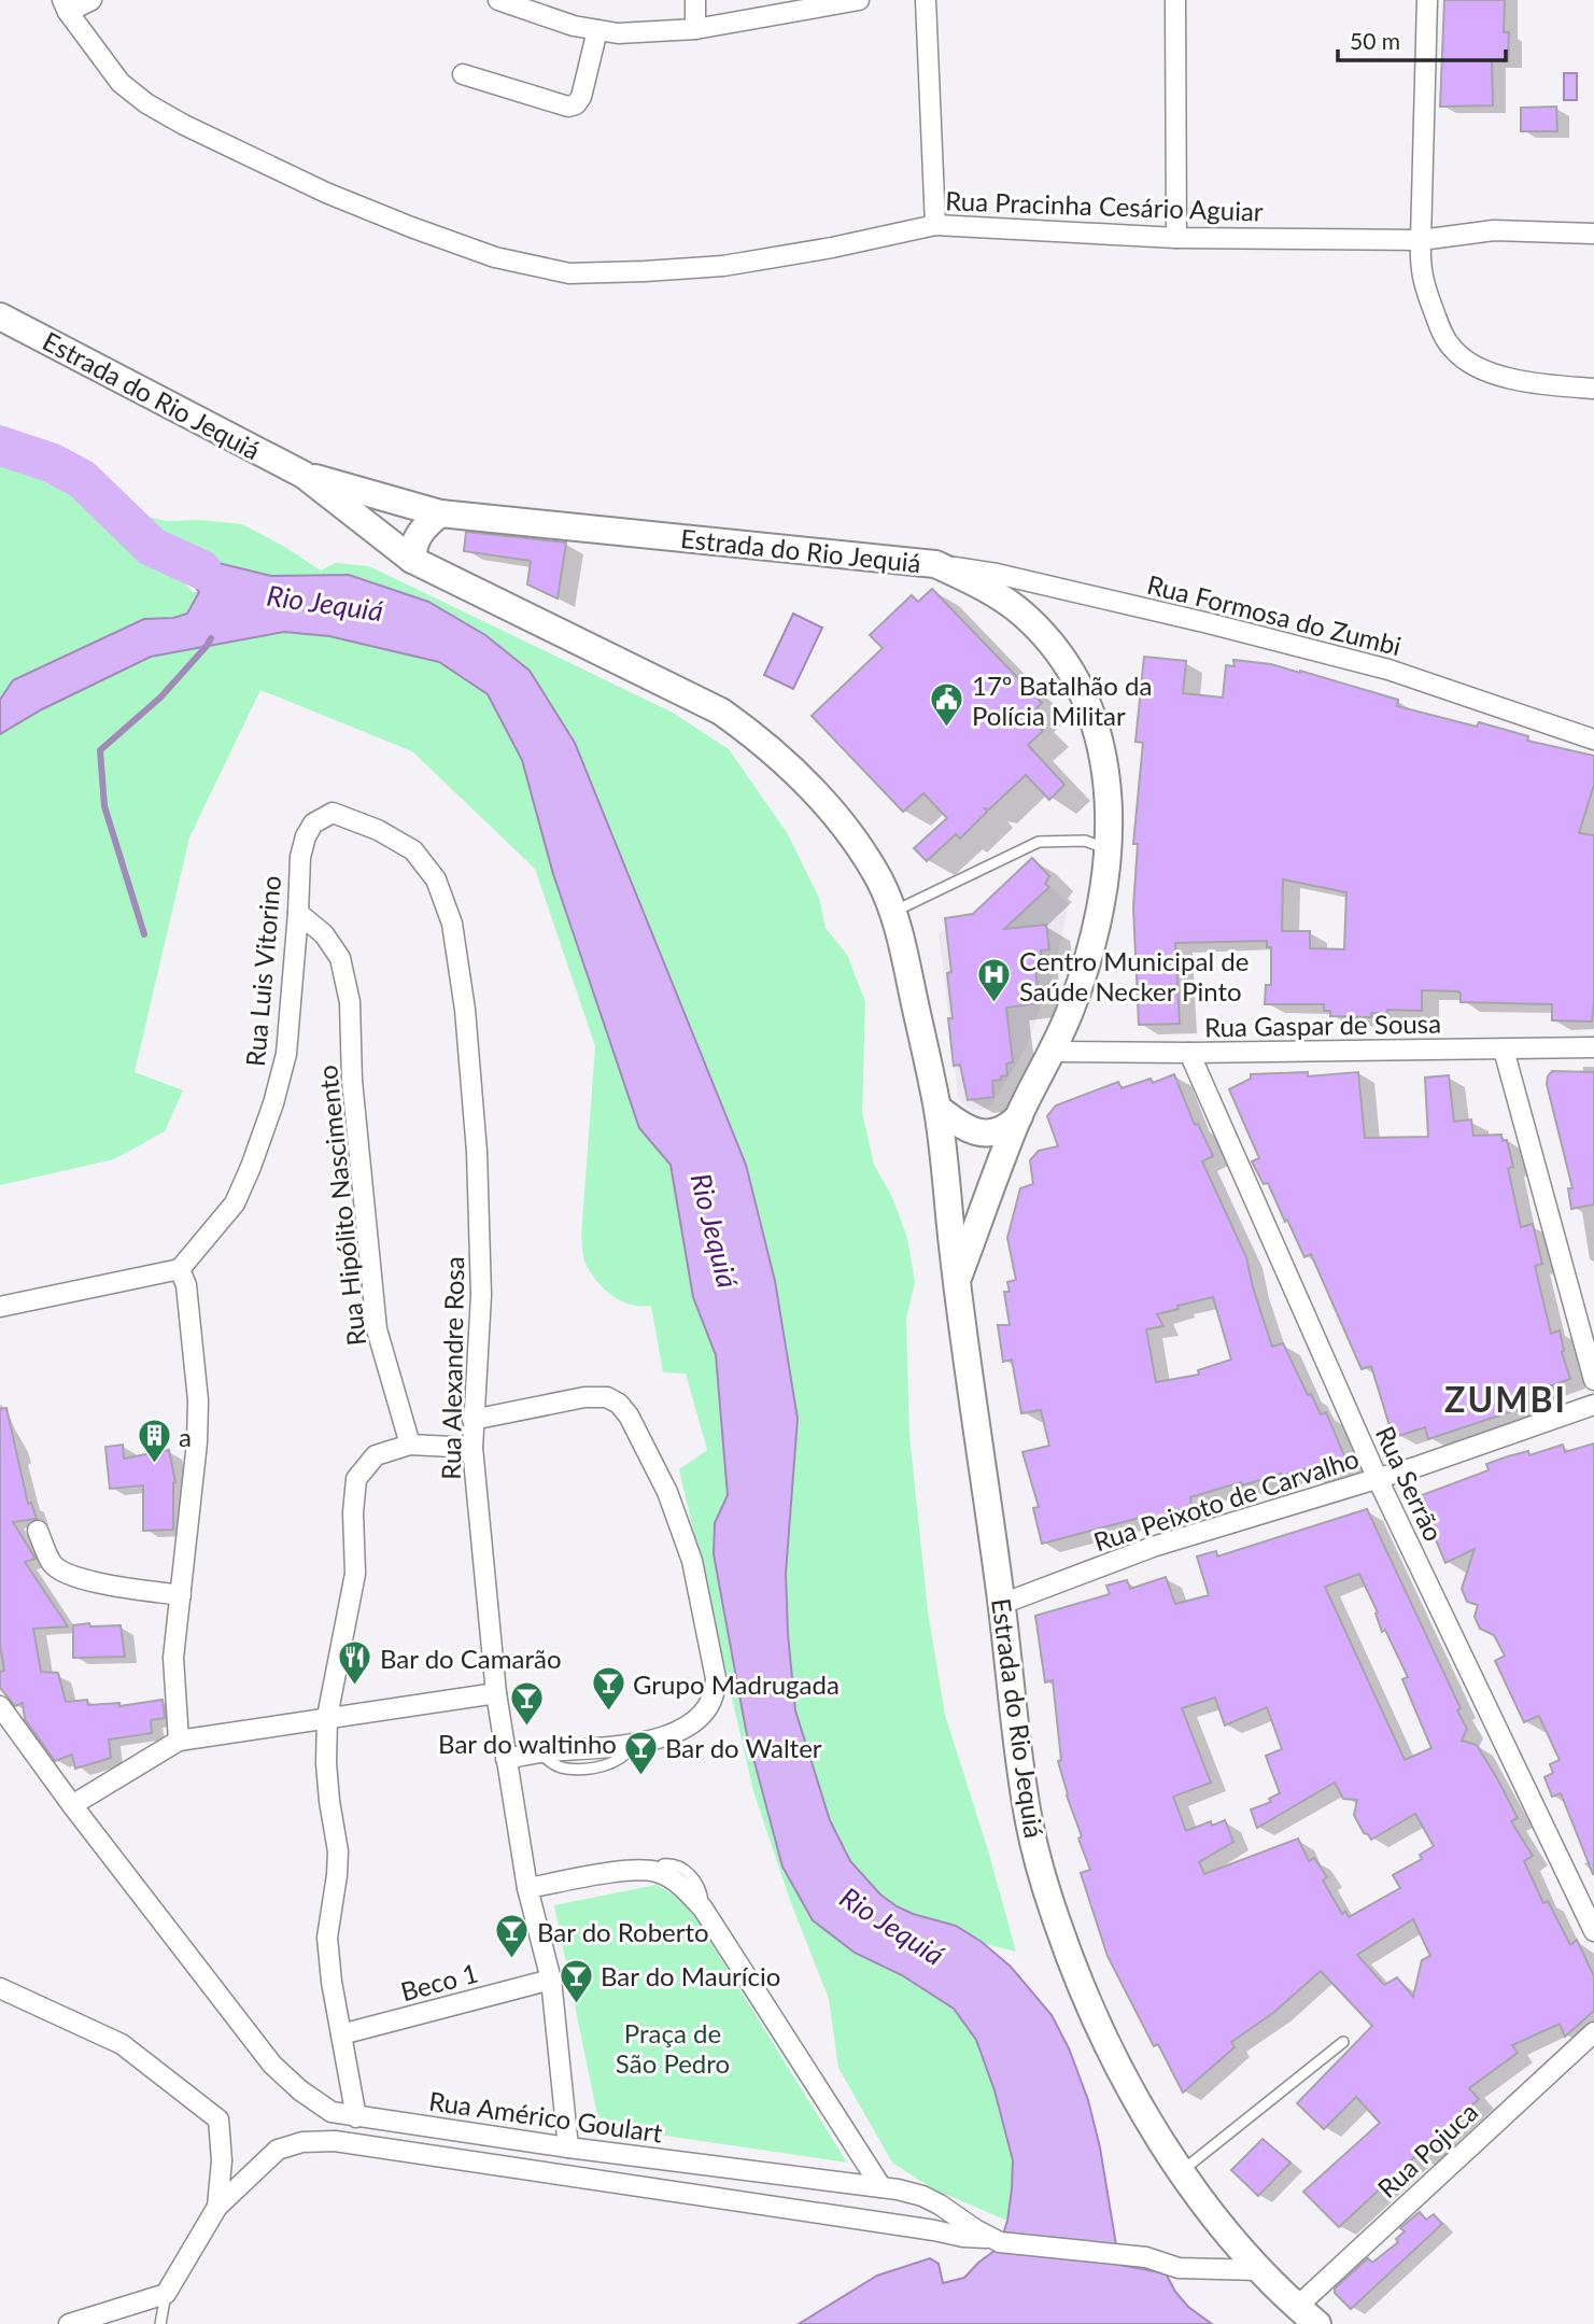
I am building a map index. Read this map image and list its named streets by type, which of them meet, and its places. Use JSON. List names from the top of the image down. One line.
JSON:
{"streets":{"main road":["Estrada do Rio Jequiá"],"street":["Rua Pracinha Cesário Aguiar","Rua Formosa do Zumbi","Rua Luis Vitorino","Rua Gaspar de Sousa","Rua Hipólito Nascimento","Rua Alexandre Rosa","Rua Serrão","Rua Peixoto de Carvalho","Beco 1","Rua Américo Goulart","Rua Pojuca"]},"crossings":[["Estrada do Rio Jequiá","Rua Formosa do Zumbi"],["Estrada do Rio Jequiá","Rua Gaspar de Sousa"],["Estrada do Rio Jequiá","Rua Peixoto de Carvalho"],["Estrada do Rio Jequiá","Rua Américo Goulart"],["Estrada do Rio Jequiá","Rua Pojuca"],["Rua Luis Vitorino","Rua Hipólito Nascimento"],["Rua Luis Vitorino","Rua Alexandre Rosa"],["Rua Gaspar de Sousa","Rua Serrão"],["Rua Alexandre Rosa","Beco 1"],["Rua Alexandre Rosa","Rua Américo Goulart"],["Rua Serrão","Rua Peixoto de Carvalho"]],"districts":["ZUMBI"],"water":["Rio Jequiá"],"parks":["Praça de São Pedro"],"places":{"public building":["17º Batalhão da Polícia Militar"],"hospital":["Centro Municipal de Saúde Necker Pinto"],"building":["a"],"restaurant":["Bar do Camarão"],"bar":["Grupo Madrugada","Bar do waltinho","Bar do Walter","Bar do Roberto","Bar do Maurício"]},"scale_bar":"50 m"}
